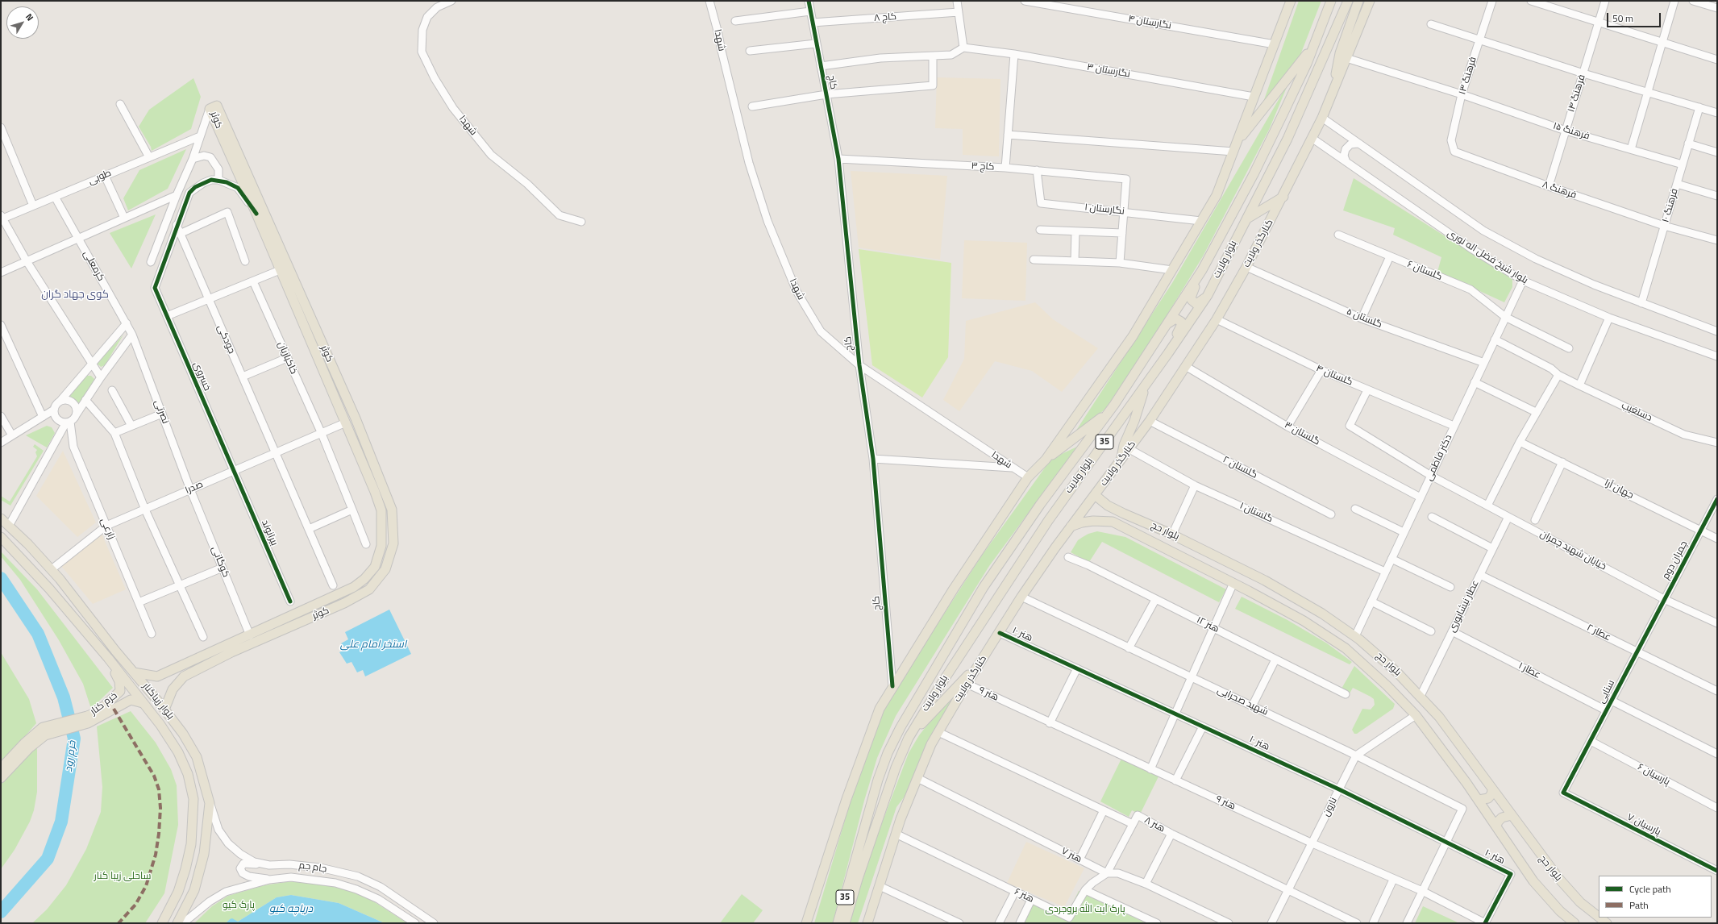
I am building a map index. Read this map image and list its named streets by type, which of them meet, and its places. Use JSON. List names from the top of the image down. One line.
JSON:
{"streets":{"main road":["کوثر","کنارگذر ولایت","بلوار ولایت","35","بلوار حج","بلوار زیباکنار","خرم کنار"],"street":["کاج ۸","نگارستان ۴","شهدا","نگارستان ۳","فرهنگ ۱۳","کاج","فرهنگ ۱۴","فرهنگ ۱۵","کاج ۳","طوبی","فرهنگ ۸","فرهنگ ۱۰","نگارستان ۱","بلوار شیخ فضل اله نوری","کرمعلی","گلستان ۶","گلستان ۵","جودکی","خاکبازیان","گلستان ۴","خسروی","نصرتی","دستغیب","گلستان ۳","دکتر فاطمی","گلستان ۲","صدرا","جهان آرا","گلستان ۱","زارعی","بیرانوند","خیابان شهید چمران","چمران دوم","کوگانی","عطار نیشابوری","هنر ۱۲","عطار ۲","هنر ۱۰","عطار ۱","سنایی","هنر ۹","شهید صحرایی","پارسیان ۶","نارون","هنر ۸","پارسیان ۷","هنر ۷","جام جم","هنر ۶"]},"crossings":[["کاج ۸","کاج"],["شهدا","کاج"],["فرهنگ ۱۳","فرهنگ ۱۵"],["فرهنگ ۱۳","فرهنگ ۸"],["کاج","کاج ۳"],["فرهنگ ۱۴","فرهنگ ۱۵"],["فرهنگ ۱۴","فرهنگ ۸"],["کوثر","صدرا"],["کوثر","کوگانی"],["کوثر","بلوار زیباکنار"],["فرهنگ ۱۵","فرهنگ ۱۰"],["فرهنگ ۱۵","کنارگذر ولایت"],["کاج ۳","نگارستان ۱"],["طوبی","کرمعلی"],["فرهنگ ۸","فرهنگ ۱۰"],["کنارگذر ولایت","بلوار شیخ فضل اله نوری"],["کنارگذر ولایت","گلستان ۵"],["کنارگذر ولایت","گلستان ۴"],["کنارگذر ولایت","گلستان ۳"],["کنارگذر ولایت","گلستان ۲"],["کنارگذر ولایت","گلستان ۱"],["کنارگذر ولایت","بلوار حج"],["کنارگذر ولایت","هنر ۱۰"],["کنارگذر ولایت","هنر ۹"],["کنارگذر ولایت","شهید صحرایی"],["کنارگذر ولایت","هنر ۸"],["کنارگذر ولایت","هنر ۷"],["کنارگذر ولایت","هنر ۶"],["بلوار شیخ فضل اله نوری","دکتر فاطمی"],["کرمعلی","نصرتی"],["گلستان ۶","دکتر فاطمی"],["گلستان ۵","دکتر فاطمی"],["جودکی","خسروی"],["جودکی","صدرا"],["خاکبازیان","صدرا"],["گلستان ۴","دکتر فاطمی"],["گلستان ۴","خیابان شهید چمران"],["خسروی","صدرا"],["خسروی","بیرانوند"],["نصرتی","صدرا"],["نصرتی","کوگانی"],["دستغیب","دکتر فاطمی"],["گلستان ۳","دکتر فاطمی"],["دکتر فاطمی","گلستان ۱"],["دکتر فاطمی","بلوار حج"],["دکتر فاطمی","خیابان شهید چمران"],["صدرا","زارعی"],["صدرا","بیرانوند"],["صدرا","کوگانی"],["صدرا","بلوار زیباکنار"],["جهان آرا","چمران دوم"],["بلوار حج","عطار نیشابوری"],["بلوار حج","نارون"],["خیابان شهید چمران","چمران دوم"],["خیابان شهید چمران","عطار نیشابوری"],["خیابان شهید چمران","سنایی"],["چمران دوم","سنایی"],["عطار نیشابوری","عطار ۲"],["عطار نیشابوری","عطار ۱"],["عطار ۲","سنایی"],["هنر ۱۰","هنر ۹"],["هنر ۱۰","شهید صحرایی"],["هنر ۱۰","نارون"],["عطار ۱","سنایی"],["سنایی","پارسیان ۶"],["سنایی","پارسیان ۷"],["هنر ۹","نارون"],["بلوار زیباکنار","خرم کنار"],["بلوار زیباکنار","جام جم"],["شهید صحرایی","نارون"],["نارون","هنر ۸"]],"districts":["کوی جهاد گران"],"water":["استخر امام علی","خرم رود","دریاچه کیو"],"parks":["ساحلی زیبا کنار","پارک کیو","پارک آیت الله بروجردی"],"legend":["Cycle path","Path"],"scale_bar":"50 m","north":"top right"}
